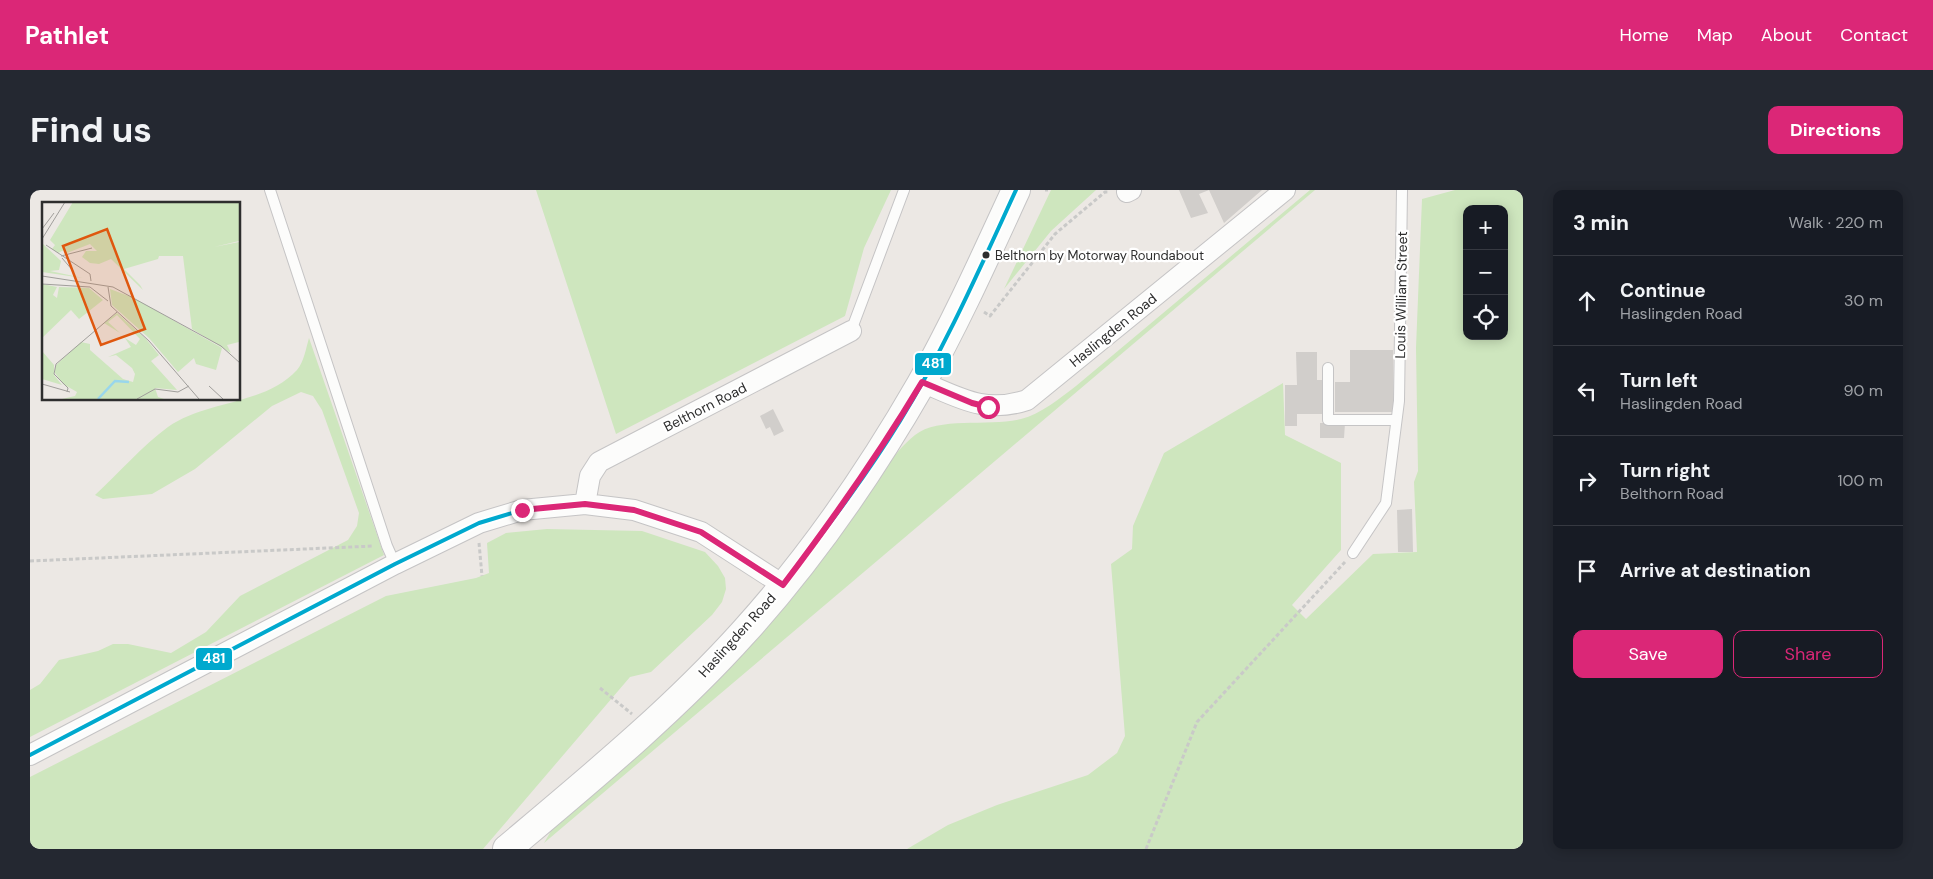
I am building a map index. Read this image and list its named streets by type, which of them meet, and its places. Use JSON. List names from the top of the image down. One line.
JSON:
{"streets":{"main road":["Haslingden Road"],"street":["Belthorn Road"],"lane":["Louis William Street"]},"places":["Belthorn by Motorway Roundabout"],"lines":["transit line 481"],"page":{"header":"Pathlet","nav":["Home","Map","About","Contact"],"buttons":["Directions",["Save","Share"]],"title":"Find us","heading":["3 min","Walk · 220 m"],"map_buttons":["+","−"],"list":[["Continue","Haslingden Road","30 m"],["Turn left","Haslingden Road","90 m"],["Turn right","Belthorn Road","100 m"],"Arrive at destination"]}}
